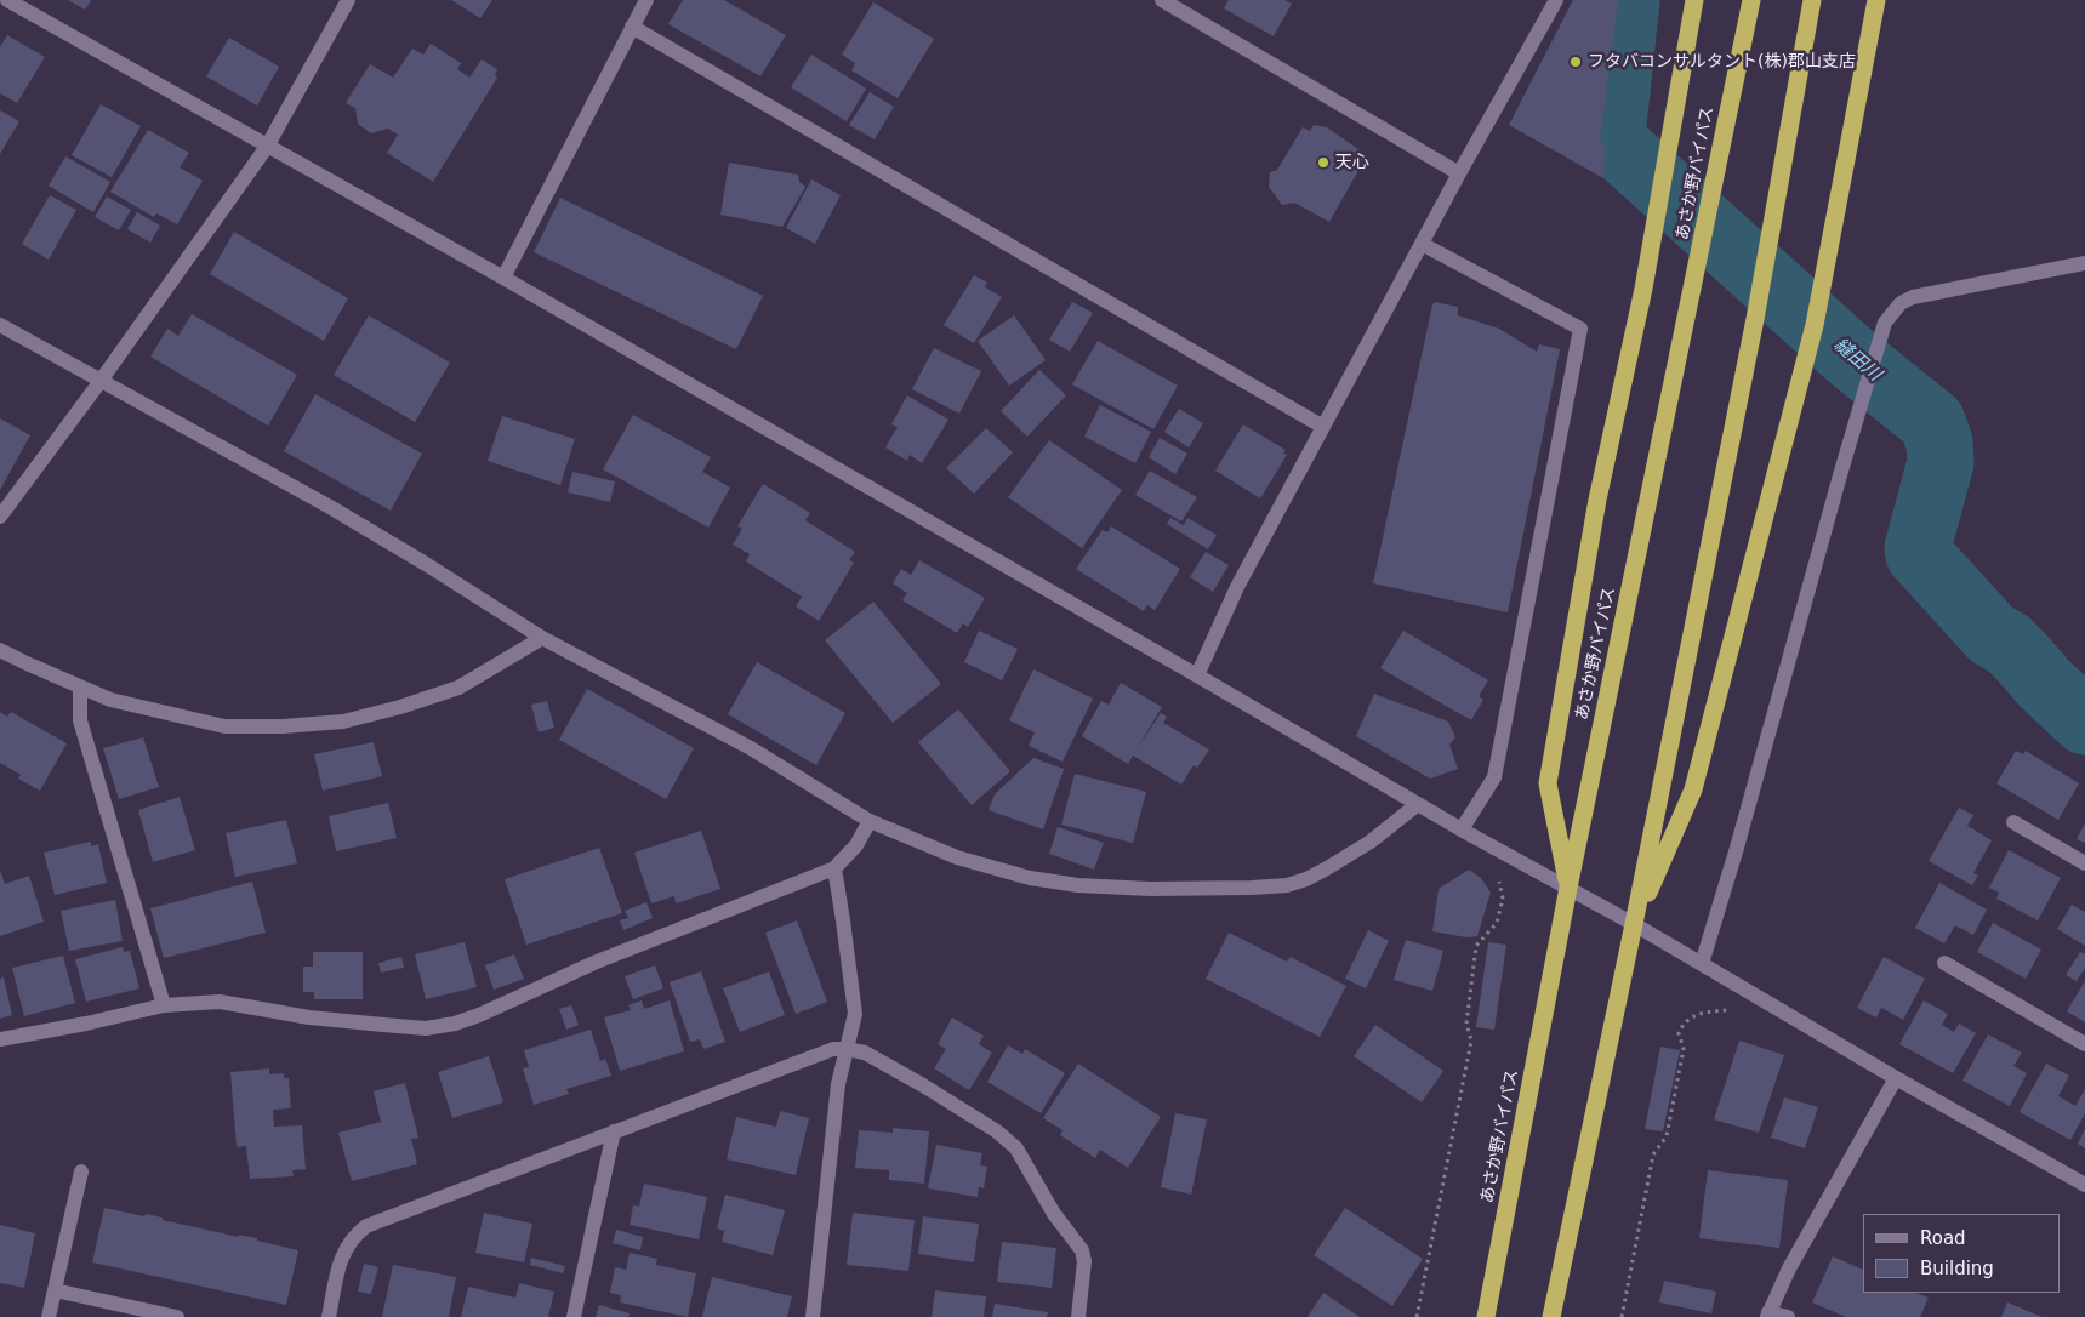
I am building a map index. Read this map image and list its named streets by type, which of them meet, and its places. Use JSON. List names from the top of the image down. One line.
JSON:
{"streets":{"highway":["あさか野バイパス"]},"water":["縫田川"],"places":["フタバコンサルタント(株)郡山支店","天心"],"legend":["Road","Building"]}
